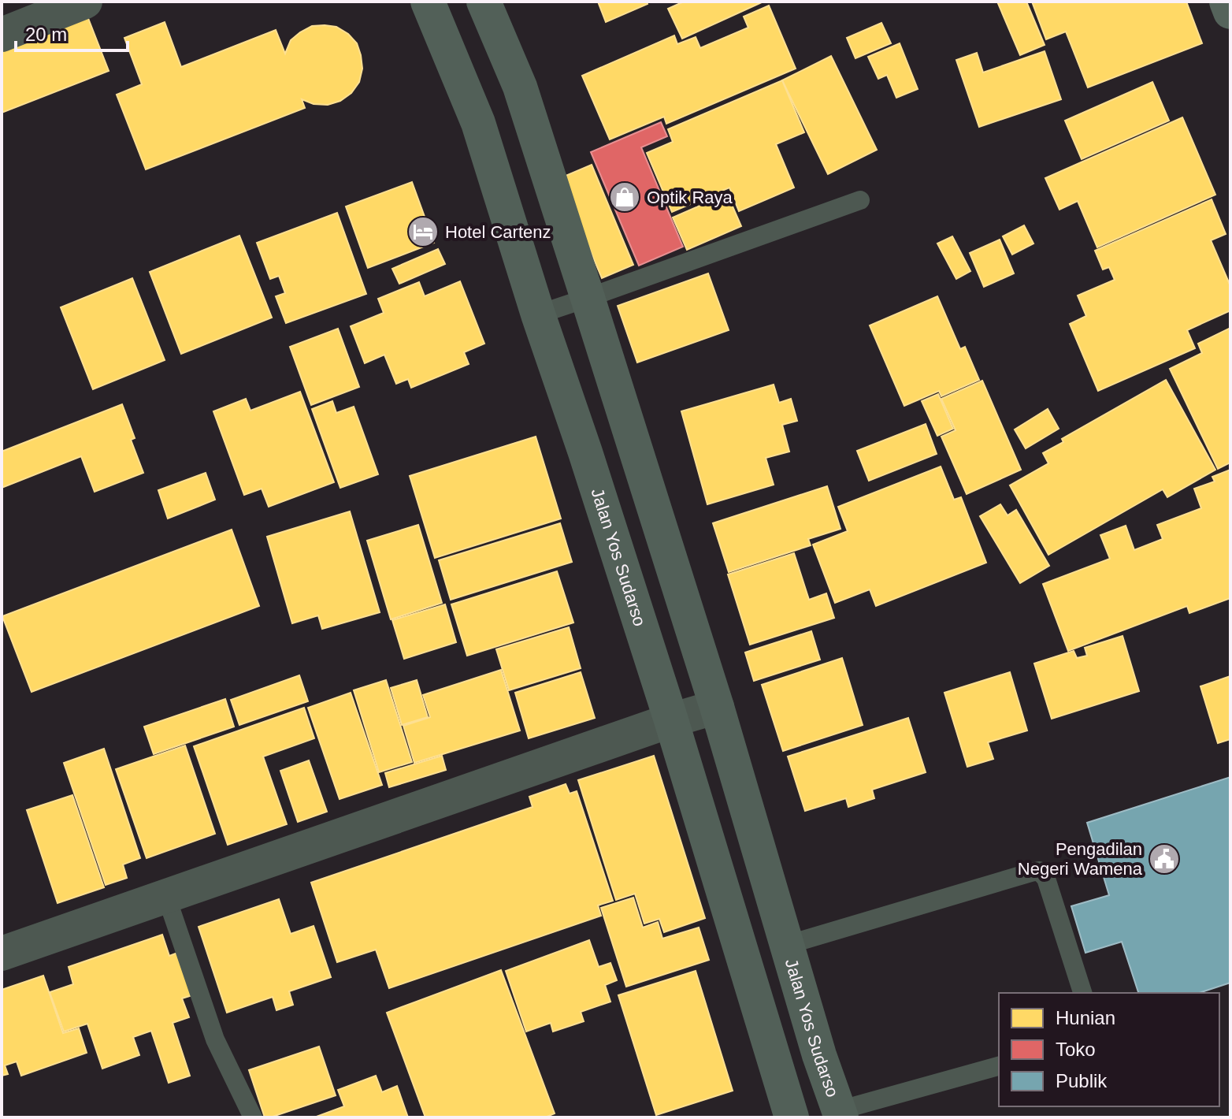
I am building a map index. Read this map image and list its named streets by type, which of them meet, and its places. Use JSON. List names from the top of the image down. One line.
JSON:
{"streets":{"highway":["Jalan Yos Sudarso"]},"places":{"shop":["Optik Raya"],"hotel":["Hotel Cartenz"],"public building":["Pengadilan Negeri Wamena"]},"legend":["Hunian","Toko","Publik"],"scale_bar":"20 m"}
